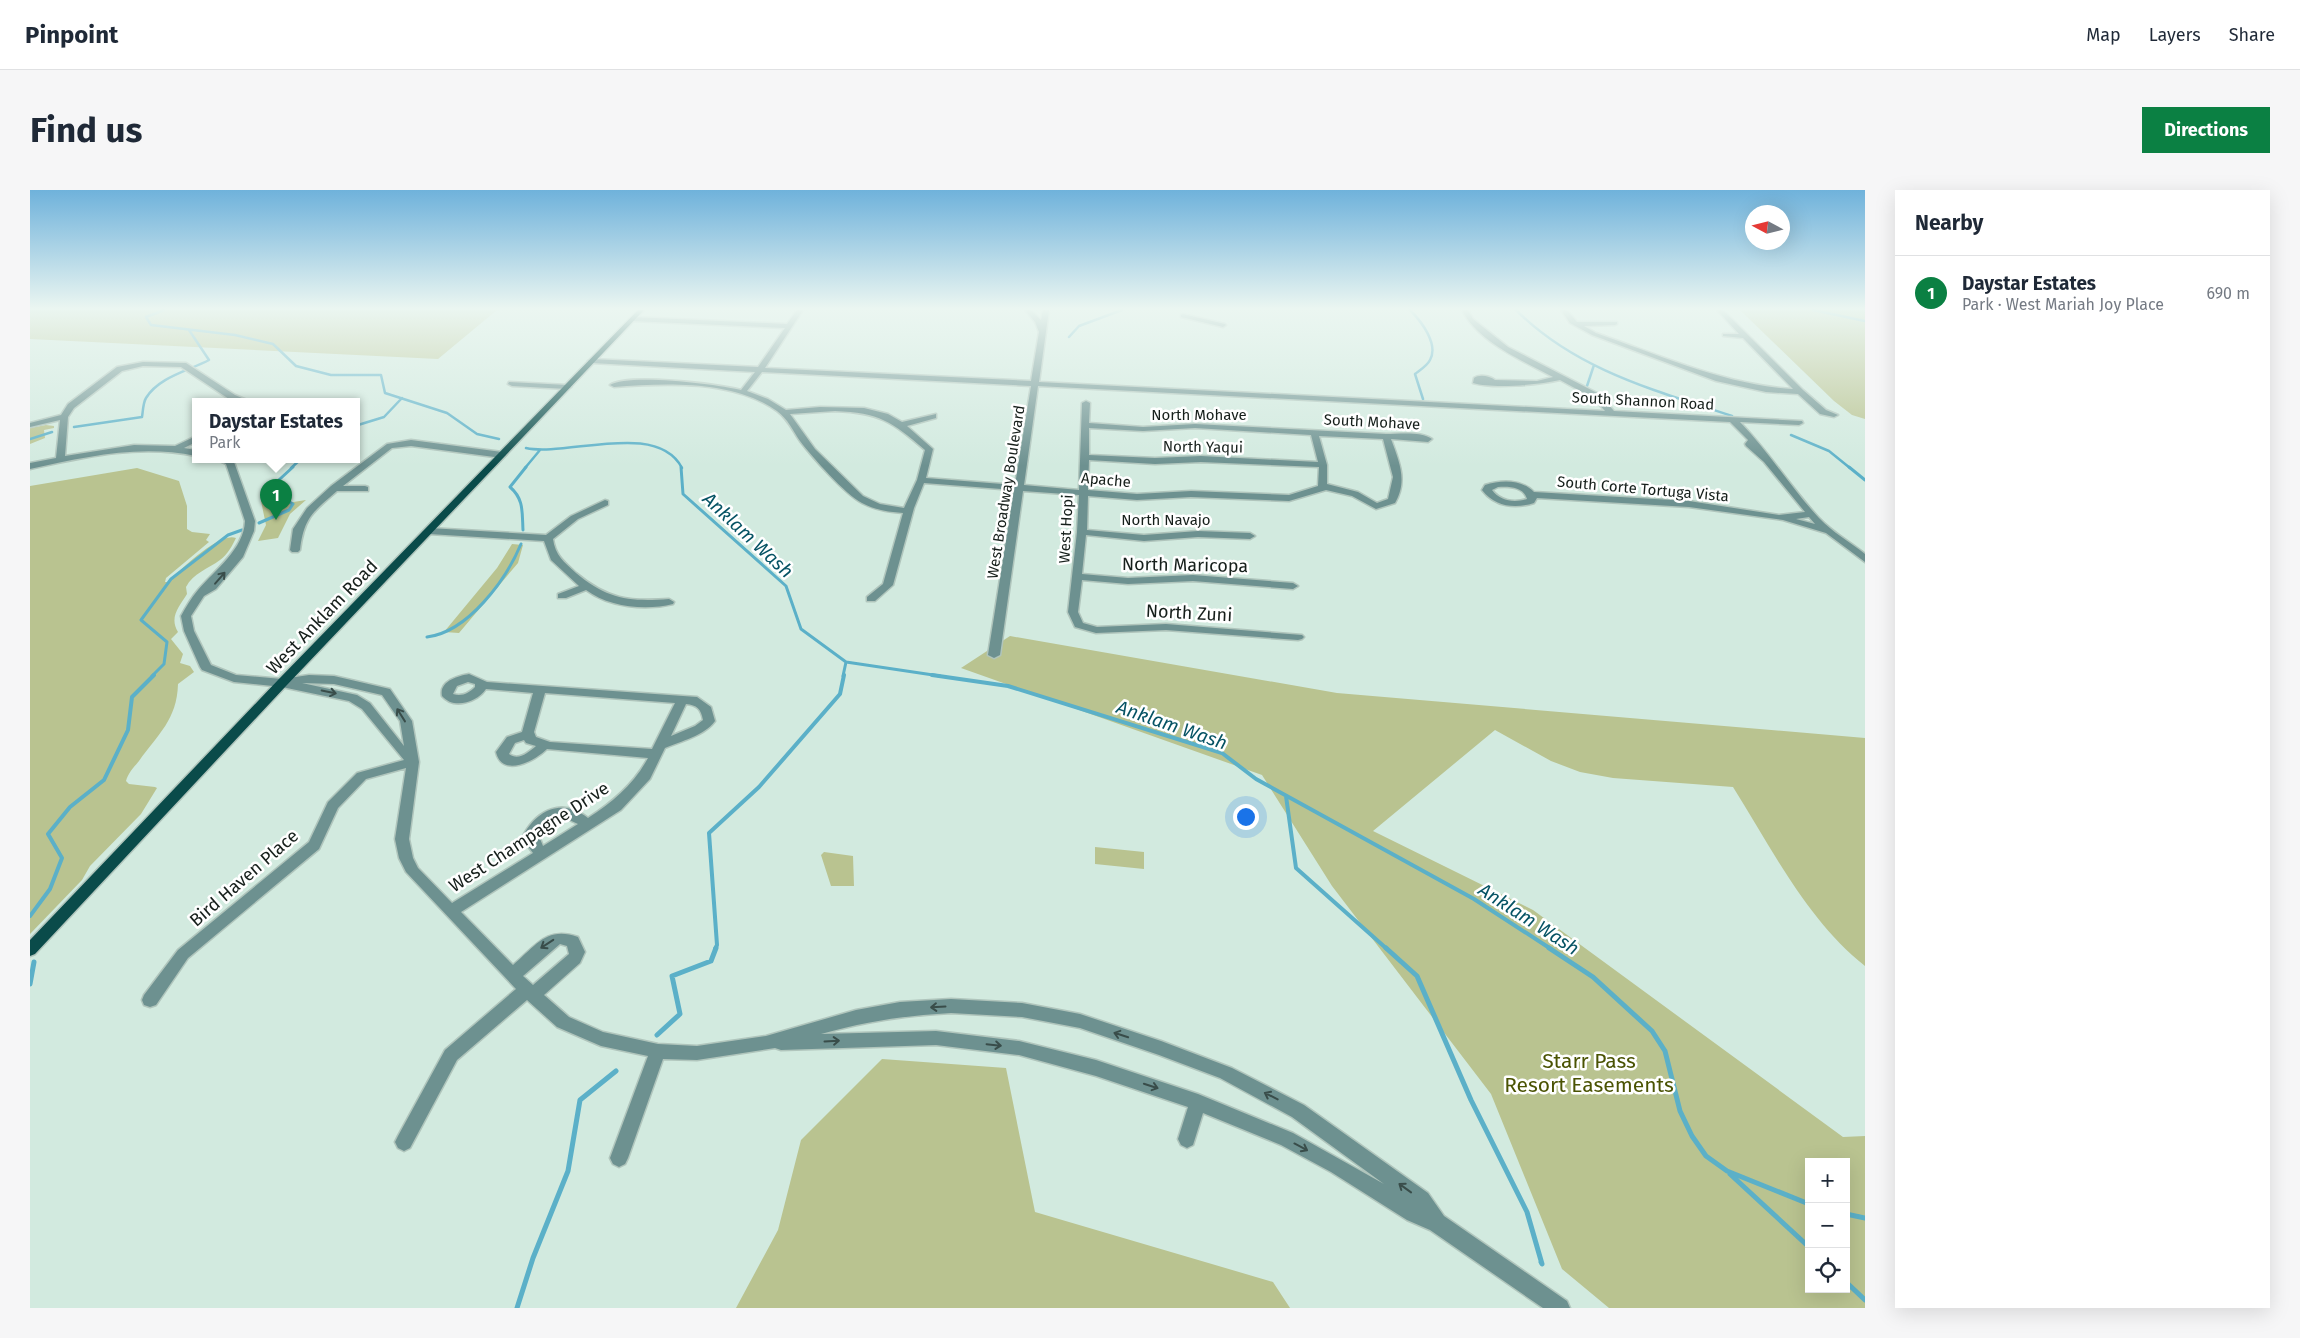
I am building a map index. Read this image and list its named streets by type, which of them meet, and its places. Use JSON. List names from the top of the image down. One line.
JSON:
{"streets":{"main road":["West Anklam Road"],"street":["South Shannon Road","North Mohave","South Mohave","North Yaqui","Apache","South Corte Tortuga Vista","West Broadway Boulevard","North Navajo","West Hopi","North Maricopa","North Zuni","West Champagne Drive","Bird Haven Place"]},"crossings":[["South Shannon Road","West Broadway Boulevard"],["North Mohave","South Mohave"],["North Mohave","West Hopi"],["North Yaqui","West Hopi"],["Apache","West Broadway Boulevard"],["Apache","West Hopi"],["North Navajo","West Hopi"],["West Hopi","North Maricopa"],["West Hopi","North Zuni"]],"water":["Anklam Wash"],"parks":["Starr Pass Resort Easements"],"north":"left","page":{"header":"Pinpoint","nav":["Map","Layers","Share"],"buttons":"Directions","title":"Find us","heading":"Nearby","list":[{"mark":"1","name":"Daystar Estates","note":"Park · West Mariah Joy Place","value":"690 m"}],"popup":["Daystar Estates","Park"],"pins":"1","map_buttons":["+","−"]}}
